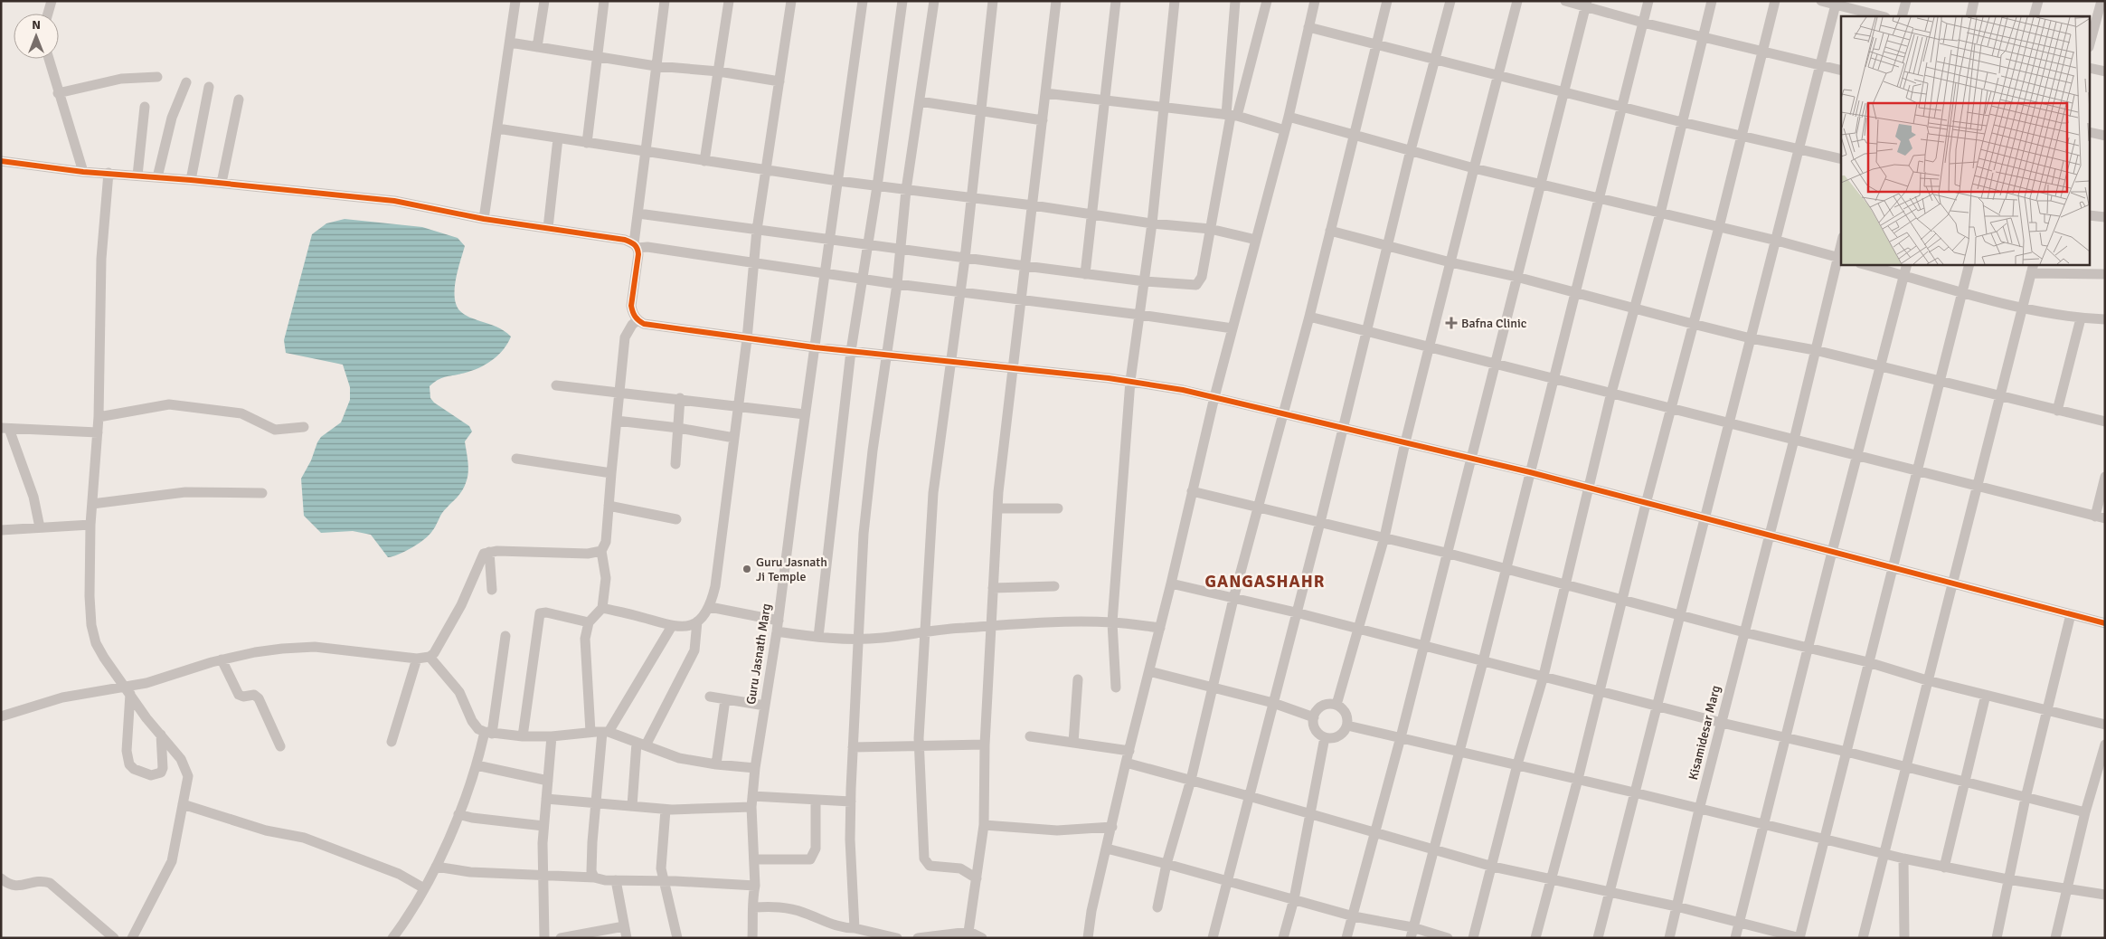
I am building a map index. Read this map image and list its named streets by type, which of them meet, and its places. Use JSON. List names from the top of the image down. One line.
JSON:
{"streets":{"street":["Guru Jasnath Marg","Kisamidesar Marg"]},"districts":["GANGASHAHR"],"places":{"health":["Bafna Clinic"],"other":["Guru Jasnath Ji Temple"]},"north":"top"}
